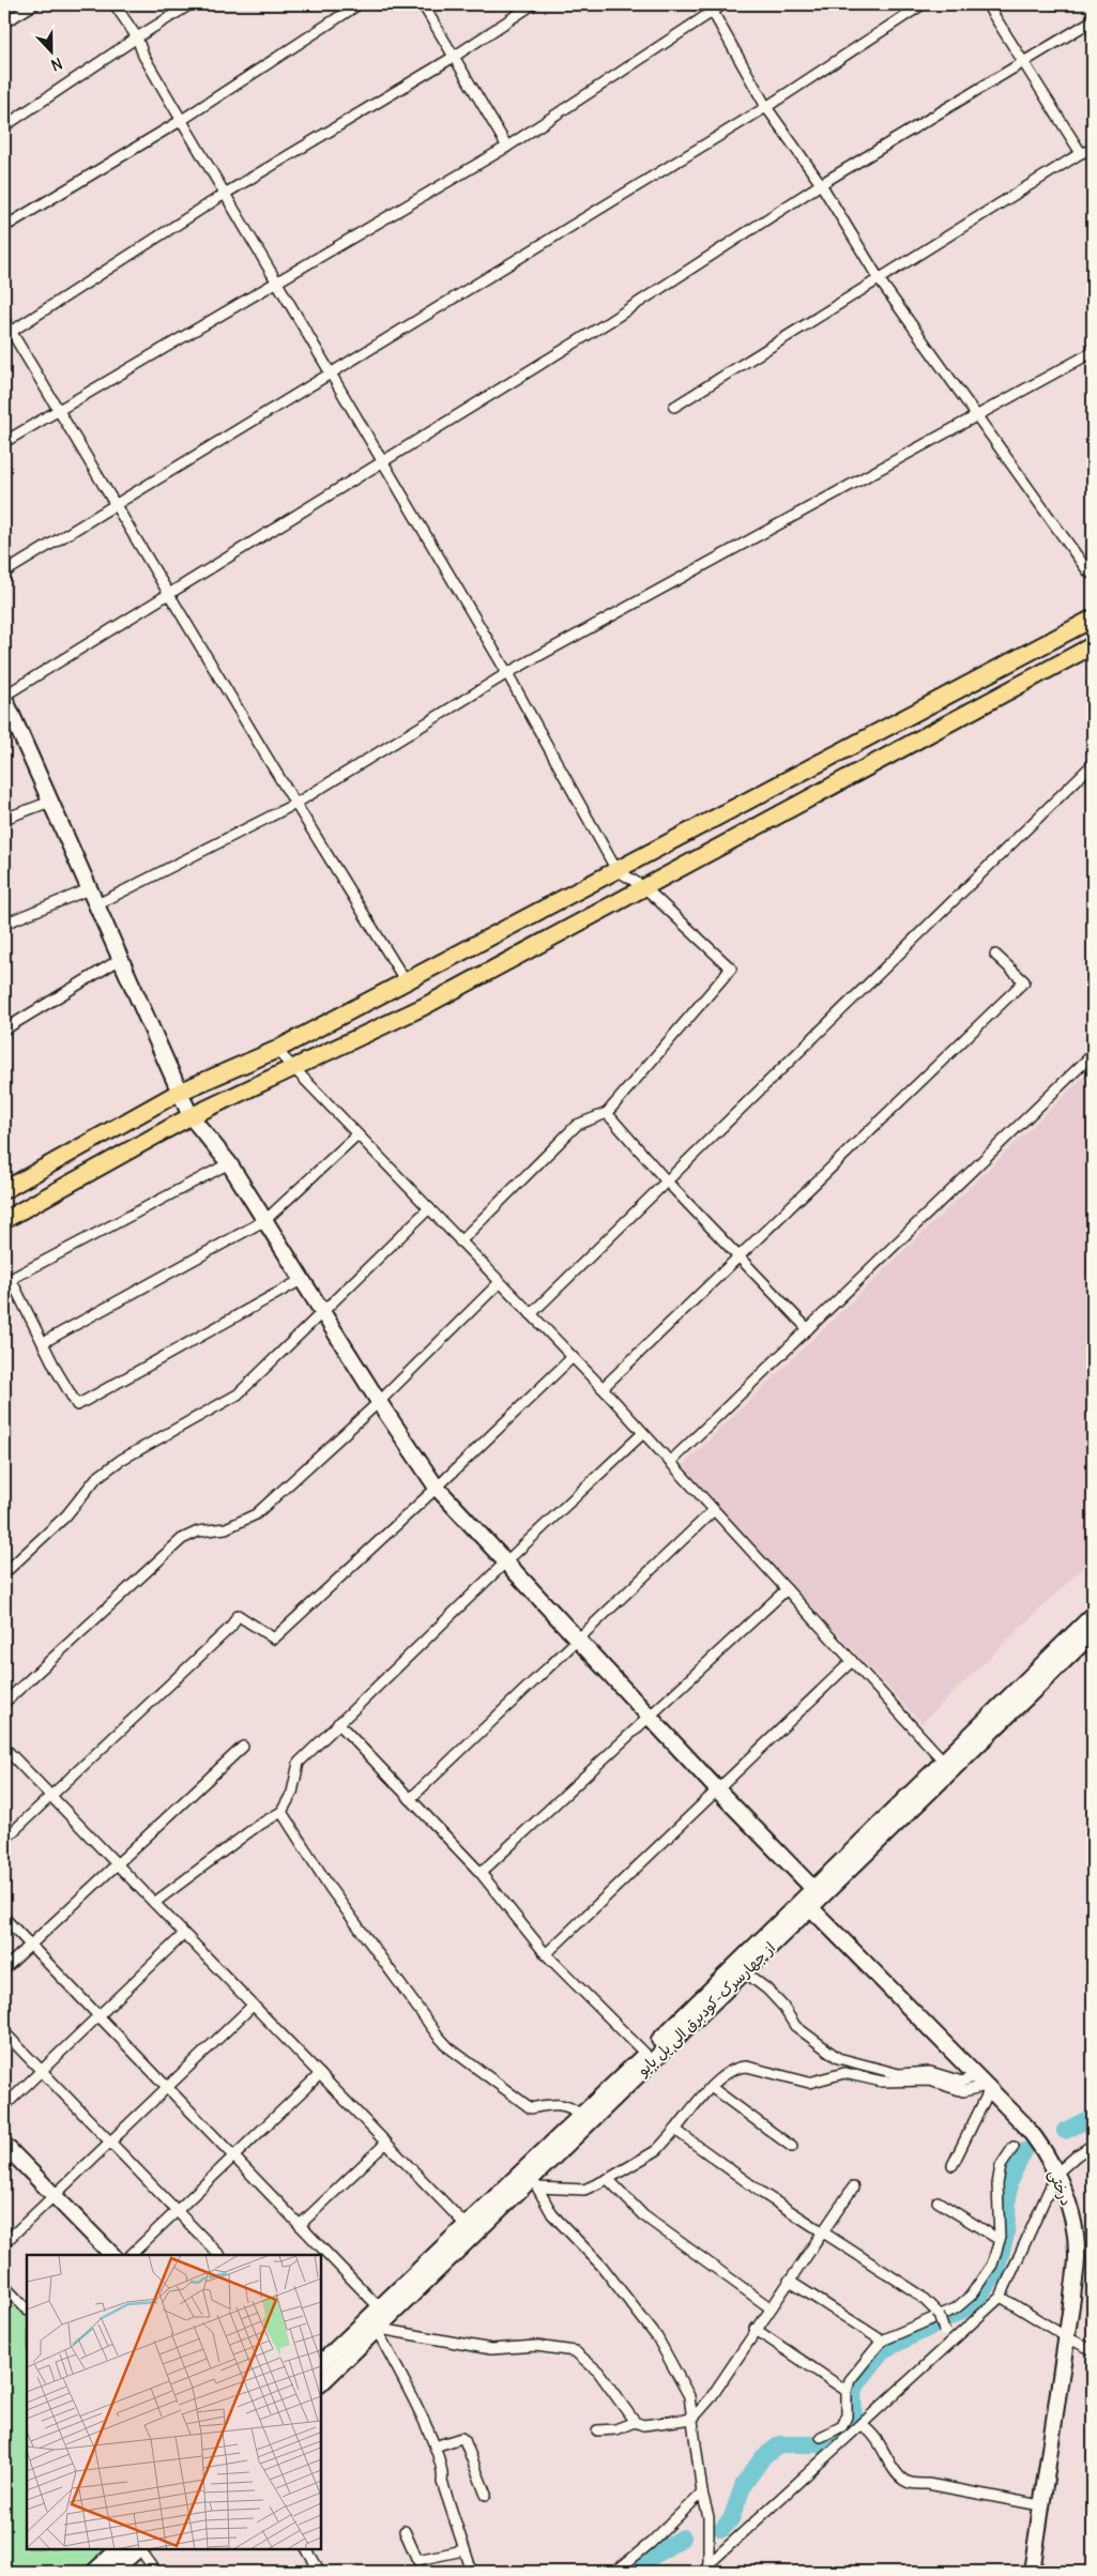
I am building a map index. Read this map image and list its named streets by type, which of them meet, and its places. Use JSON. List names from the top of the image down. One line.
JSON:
{"streets":{"street":["از جهارسرک-کودبرق الی پل بایو","درختی"]},"crossings":[["از جهارسرک-کودبرق الی پل بایو","درختی"]],"north":"bottom"}
